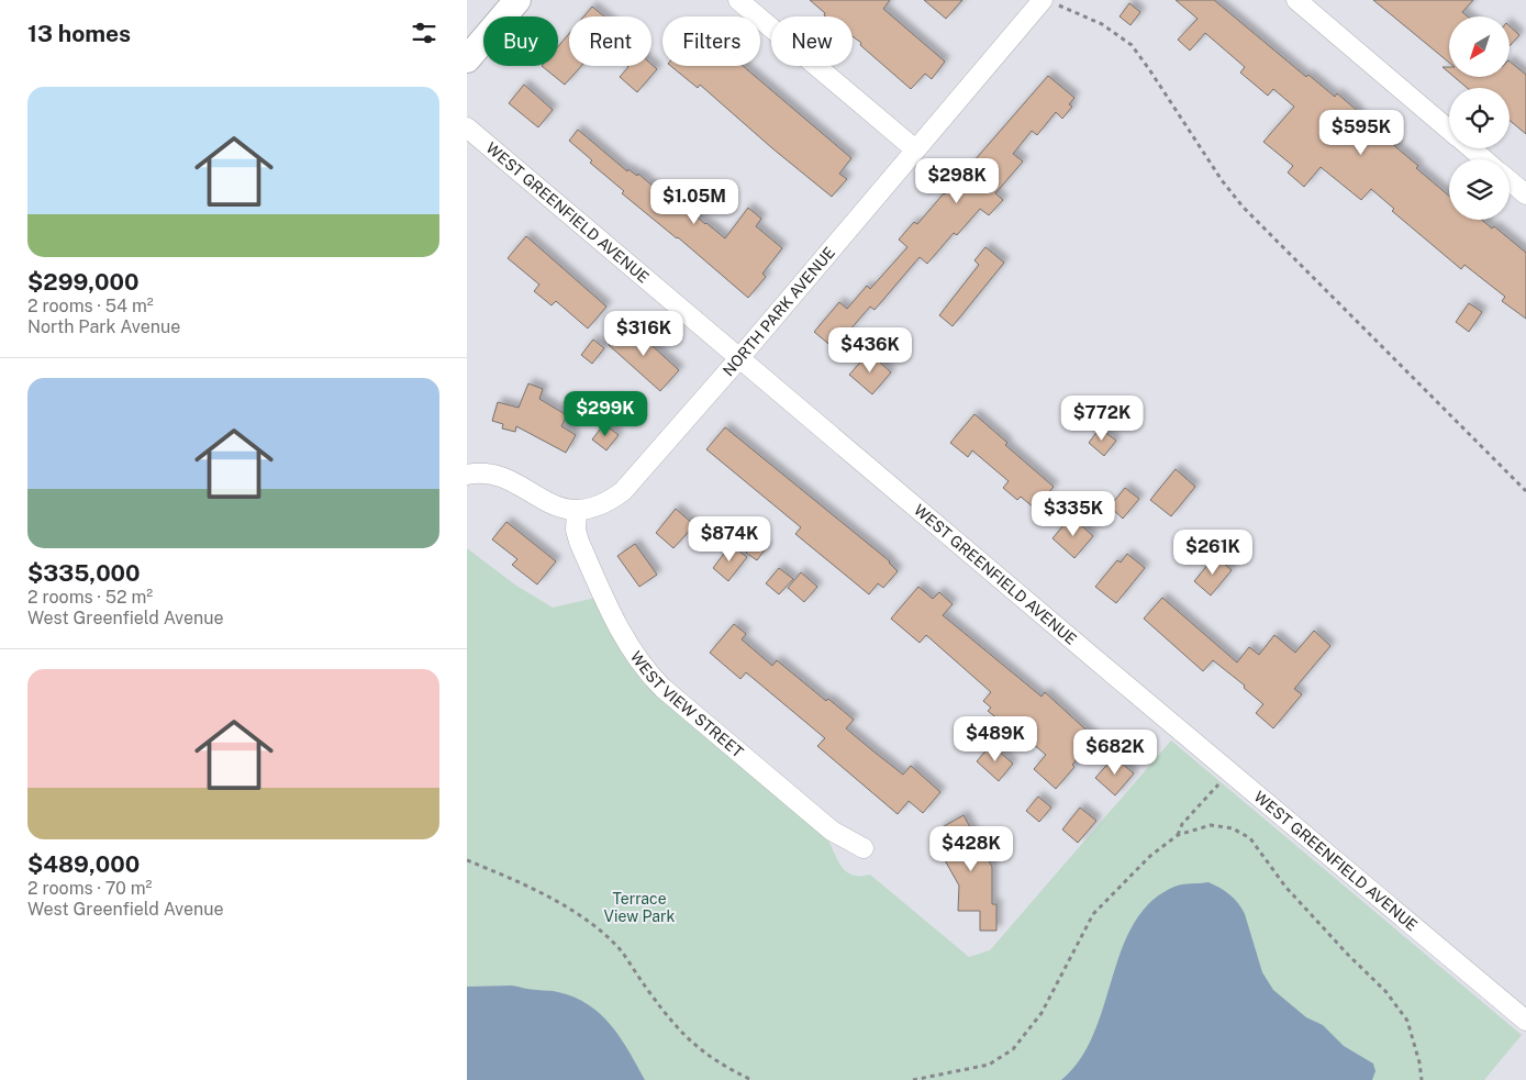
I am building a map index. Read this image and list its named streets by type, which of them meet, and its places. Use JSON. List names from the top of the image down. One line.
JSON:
{"streets":{"street":["WEST GREENFIELD AVENUE","NORTH PARK AVENUE","WEST VIEW STREET"]},"crossings":[["WEST GREENFIELD AVENUE","NORTH PARK AVENUE"],["NORTH PARK AVENUE","WEST VIEW STREET"]],"parks":["Terrace View Park"],"north":"bottom left","page":{"heading":"13 homes","chip":["Buy","Rent","Filters","New"],"list":[{"name":"$299,000","note":"2 rooms · 54 m² · North Park Avenue"},{"name":"$335,000","note":"2 rooms · 52 m² · West Greenfield Avenue"},{"name":"$489,000","note":"2 rooms · 70 m² · West Greenfield Avenue"}],"price":["$595K","$298K","$1.05M","$316K","$436K","$299K","$772K","$335K","$874K","$261K","$489K","$682K","$428K"]}}
